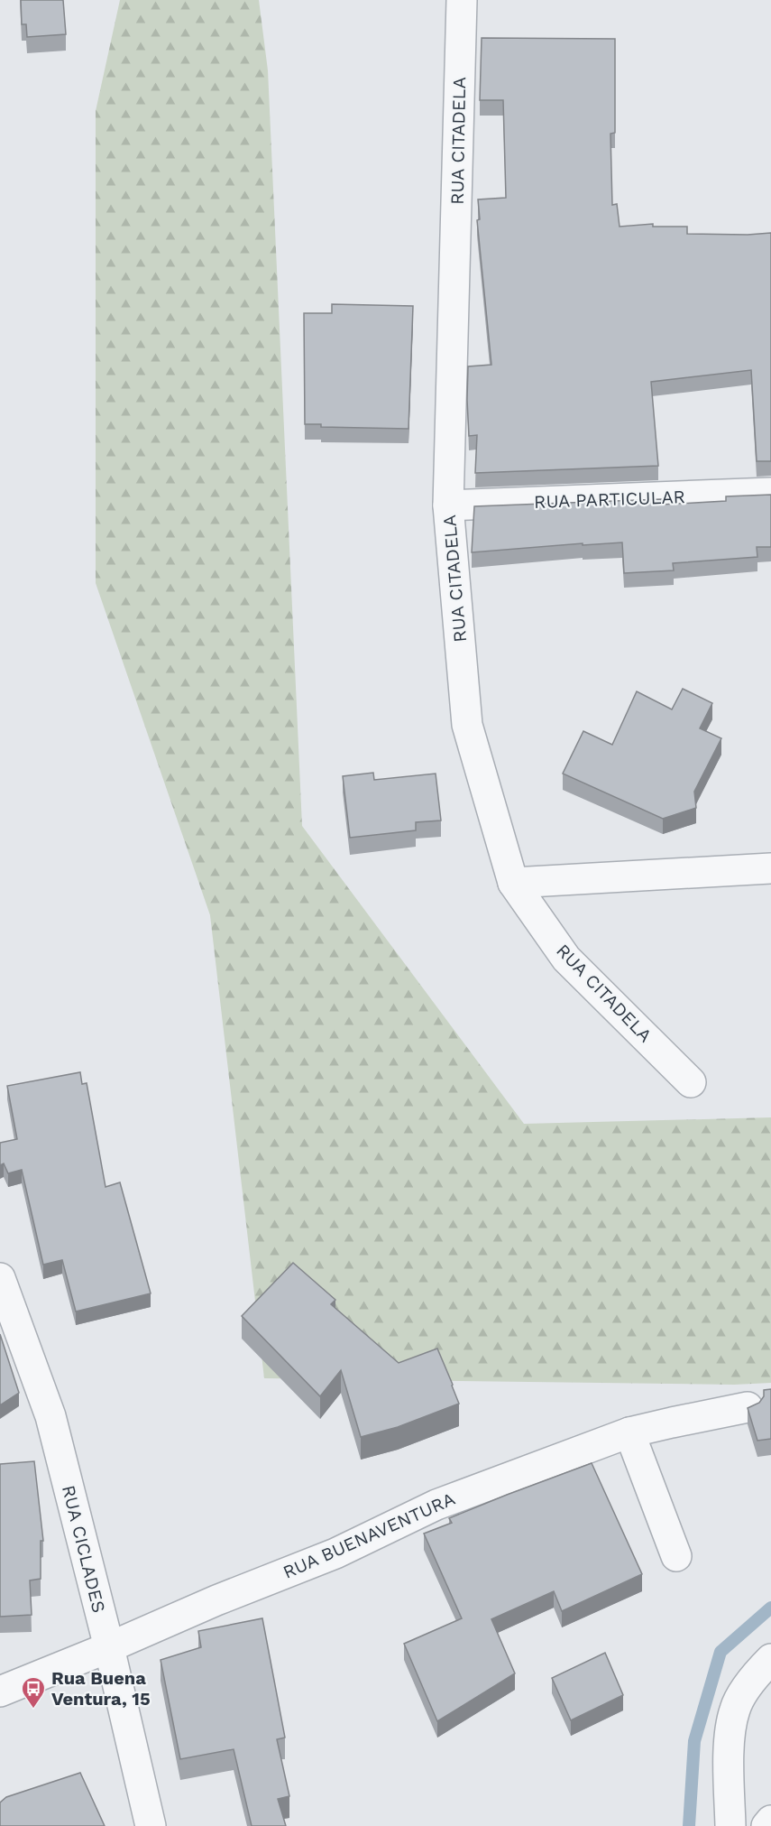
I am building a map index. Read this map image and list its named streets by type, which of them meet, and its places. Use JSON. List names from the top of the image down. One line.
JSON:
{"streets":{"street":["RUA CITADELA","RUA PARTICULAR","RUA BUENAVENTURA","RUA CICLADES"]},"crossings":[["RUA CITADELA","RUA PARTICULAR"],["RUA BUENAVENTURA","RUA CICLADES"]],"places":{"bus stop":["Rua Buena Ventura, 15"]}}
